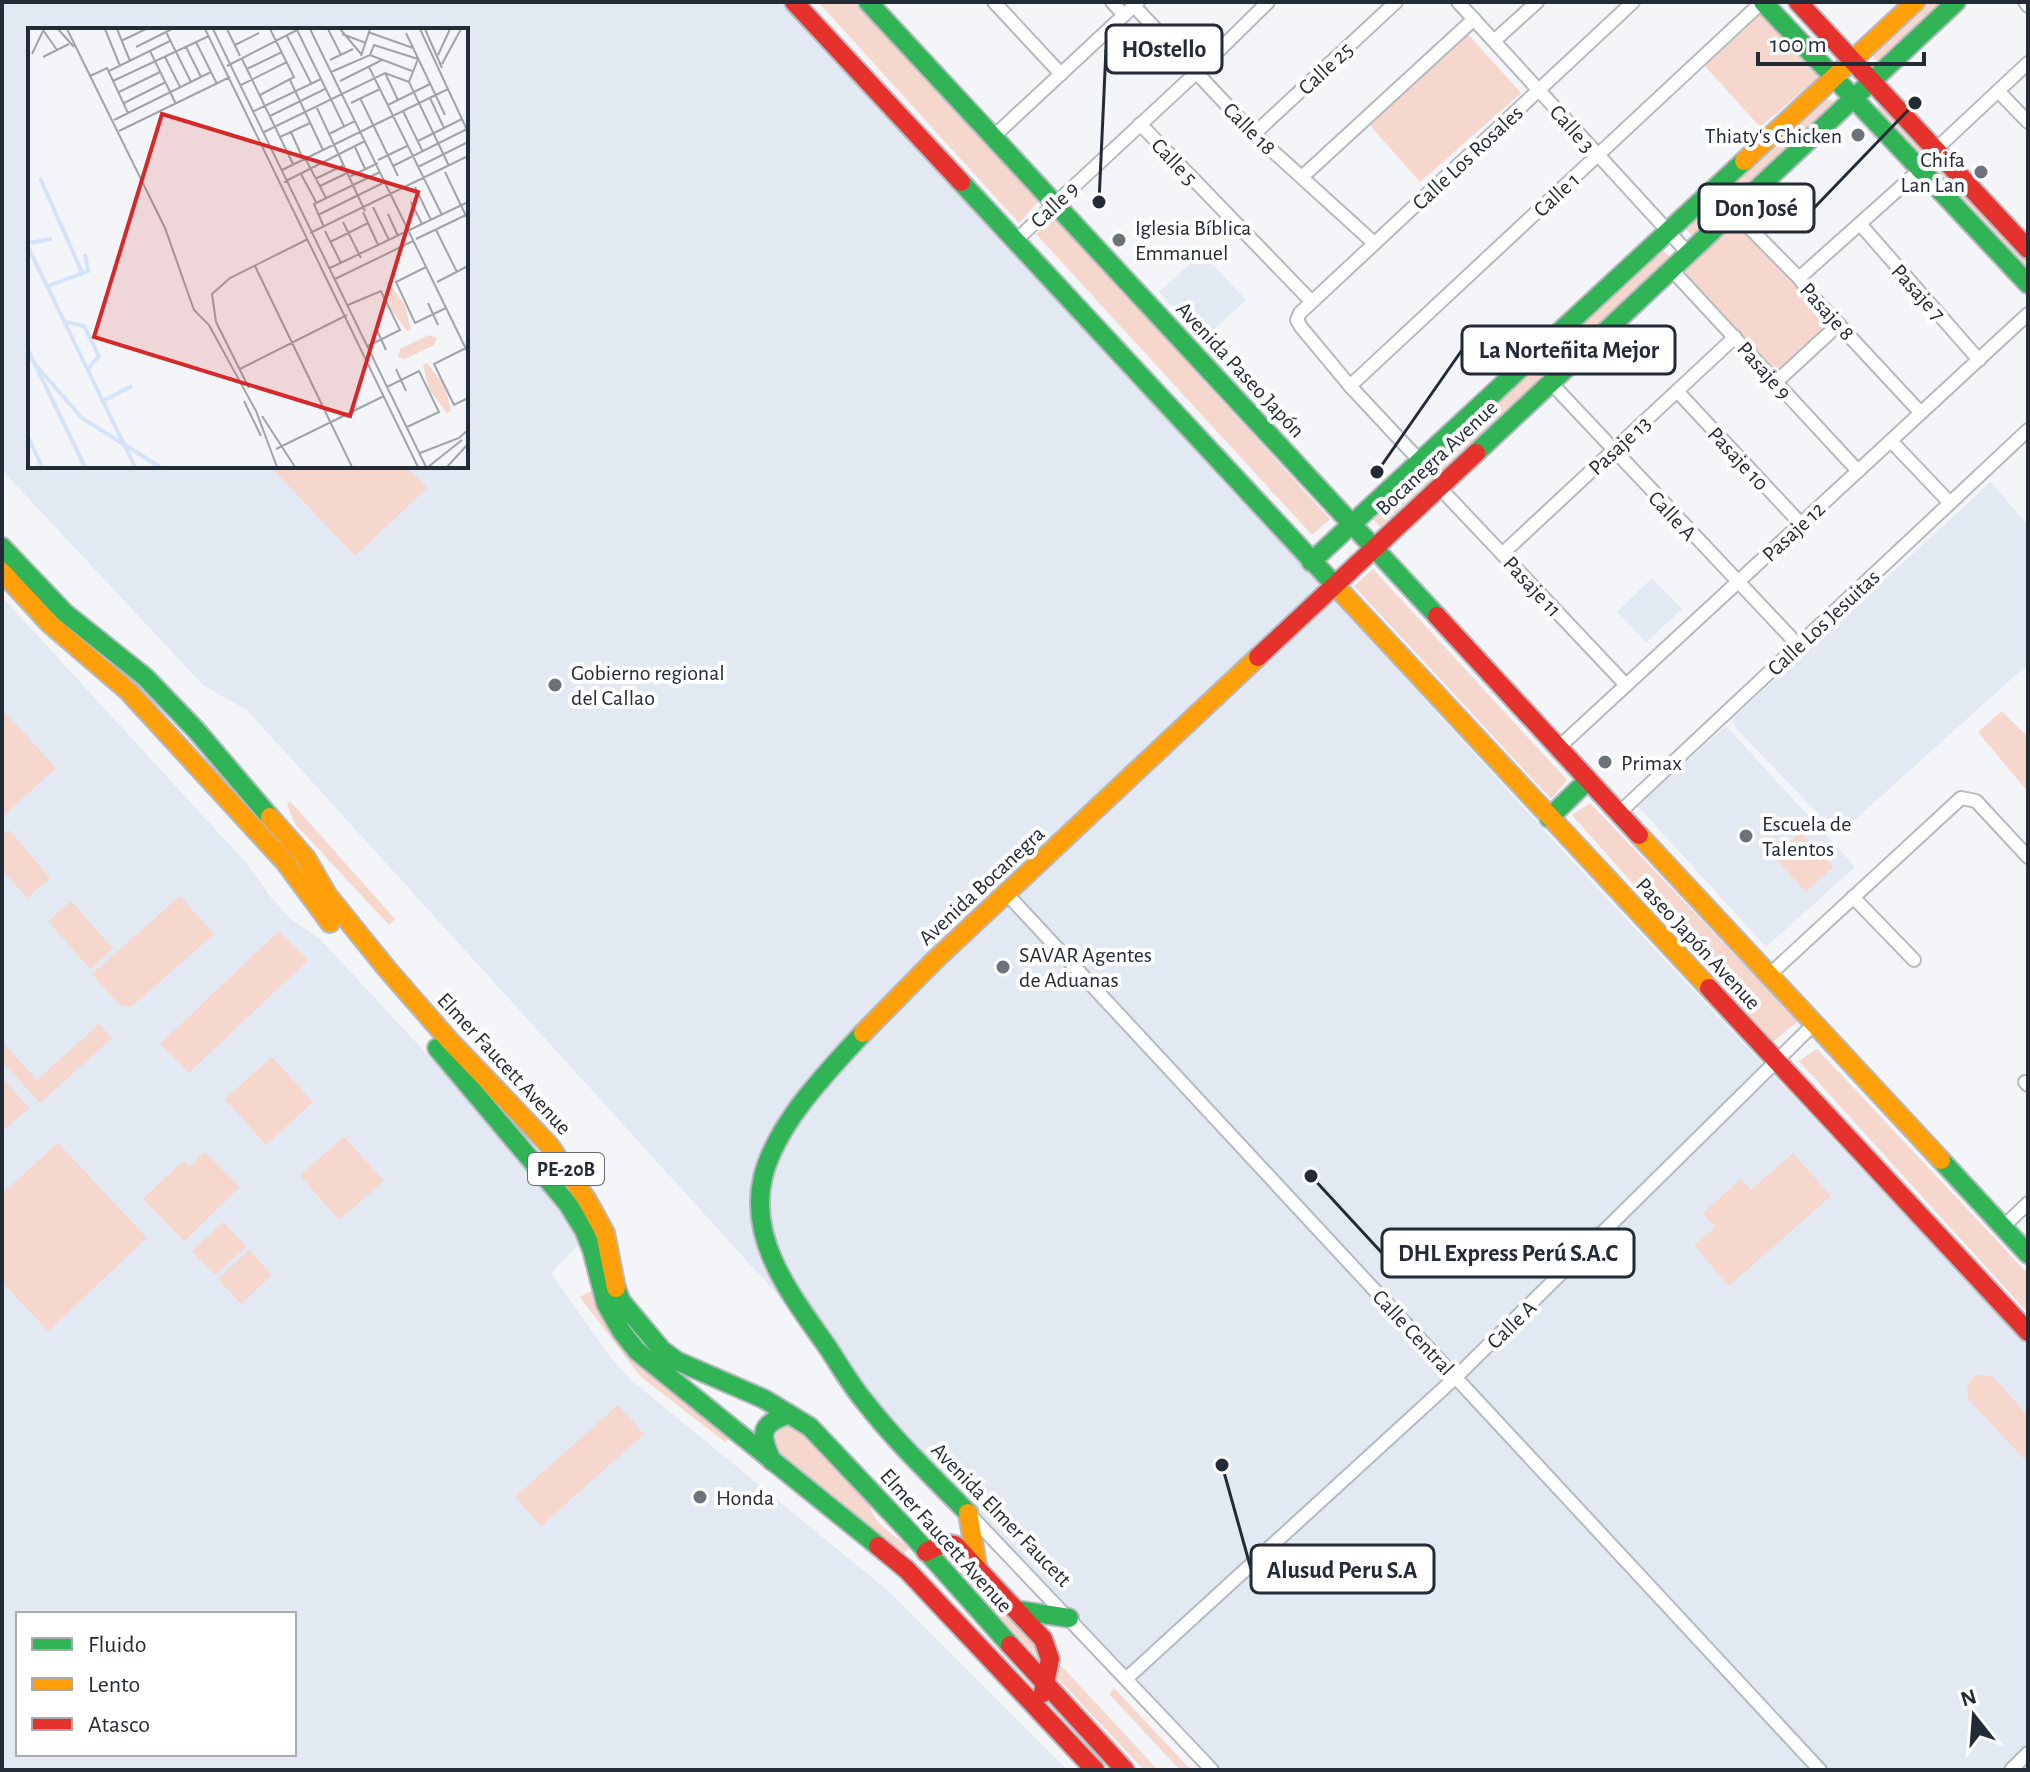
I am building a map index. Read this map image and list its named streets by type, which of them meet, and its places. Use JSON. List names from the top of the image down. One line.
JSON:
{"streets":{"main road":["Avenida Paseo Japón","Bocanegra Avenue","Avenida Bocanegra","Paseo Japón Avenue","Elmer Faucett Avenue","PE-20B","Avenida Elmer Faucett"],"street":["Calle 25","Calle 18","Calle 3","Calle Los Rosales","Calle 5","Calle 1","Calle 9","Pasaje 7","Pasaje 8","Pasaje 9","Pasaje 13","Pasaje 10","Calle A","Pasaje 12","Pasaje 11","Calle Los Jesuitas","Calle Central"]},"crossings":[["Calle 25","Calle 18"],["Calle 18","Calle Los Rosales"],["Calle 18","Calle 9"],["Calle 3","Calle Los Rosales"],["Calle 3","Calle 1"],["Calle 3","Bocanegra Avenue"],["Calle Los Rosales","Calle 5"],["Calle Los Rosales","Calle 1"],["Calle 5","Calle 9"],["Calle 9","Avenida Paseo Japón"],["Pasaje 7","Pasaje 12"],["Pasaje 8","Bocanegra Avenue"],["Pasaje 8","Pasaje 12"],["Avenida Paseo Japón","Bocanegra Avenue"],["Avenida Paseo Japón","Pasaje 12"],["Avenida Paseo Japón","Paseo Japón Avenue"],["Pasaje 9","Pasaje 13"],["Pasaje 9","Bocanegra Avenue"],["Pasaje 9","Pasaje 12"],["Pasaje 13","Pasaje 10"],["Pasaje 13","Calle A"],["Pasaje 13","Pasaje 11"],["Bocanegra Avenue","Calle A"],["Bocanegra Avenue","Pasaje 11"],["Bocanegra Avenue","Avenida Bocanegra"],["Bocanegra Avenue","Paseo Japón Avenue"],["Pasaje 10","Pasaje 12"],["Calle A","Pasaje 12"],["Calle A","Calle Los Jesuitas"],["Calle A","Paseo Japón Avenue"],["Calle A","Calle Central"],["Calle A","Avenida Elmer Faucett"],["Pasaje 12","Pasaje 11"],["Pasaje 12","Paseo Japón Avenue"],["Calle Los Jesuitas","Paseo Japón Avenue"],["Avenida Bocanegra","Paseo Japón Avenue"],["Avenida Bocanegra","Calle Central"],["Avenida Bocanegra","Avenida Elmer Faucett"]],"places":["Don José","Thiaty's Chicken","Chifa Lan Lan","HOstello","Iglesia Bíblica Emmanuel","La Norteñita Mejor","Gobierno regional del Callao","Primax","Escuela de Talentos","SAVAR Agentes de Aduanas","DHL Express Perú S.A.C","Alusud Peru S.A","Honda"],"legend":["Fluido","Lento","Atasco"],"scale_bar":"100 m","north":"top"}
